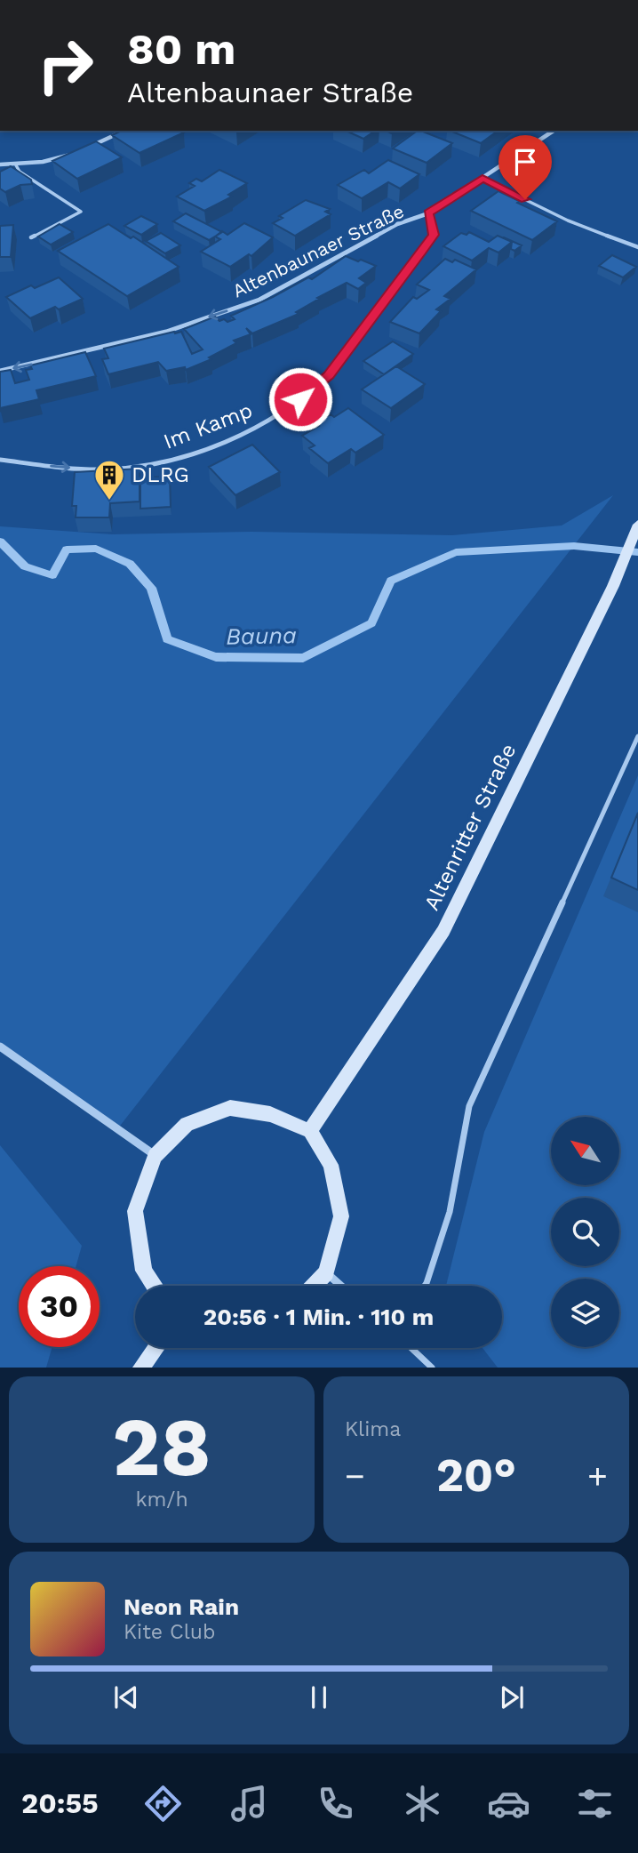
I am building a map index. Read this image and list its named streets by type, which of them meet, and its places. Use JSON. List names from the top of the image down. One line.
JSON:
{"streets":{"main road":["Altenritter Straße"],"street":["Altenbaunaer Straße","Im Kamp"]},"crossings":[["Altenbaunaer Straße","Im Kamp"]],"one_way":["Altenbaunaer Straße","Im Kamp"],"water":["Bauna"],"places":{"building":["DLRG"]},"north":"top left","page":{"turn":["80 m","Altenbaunaer Straße"],"limit":"30","trip":"20:56 · 1 Min. · 110 m","tile":[["28","km/h"],"Klima"],"heat":["−","20°","+"],"song":["Neon Rain","Kite Club"],"tabs":"20:55"}}
